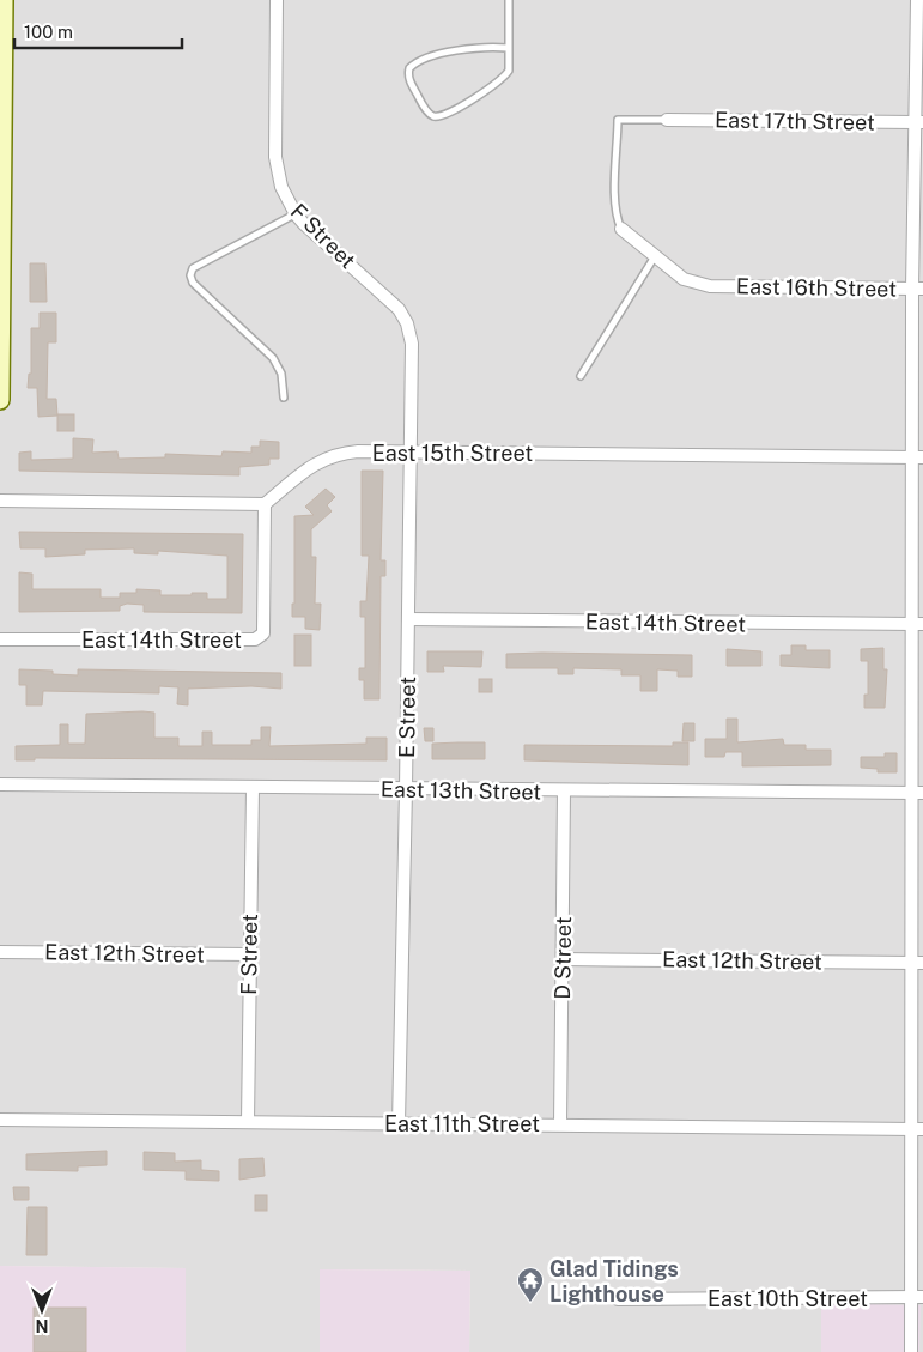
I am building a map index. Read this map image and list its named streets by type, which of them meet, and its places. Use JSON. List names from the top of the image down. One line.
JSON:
{"streets":{"street":["East 17th Street","F Street","East 16th Street","East 15th Street","East 14th Street","E Street","East 13th Street","East 12th Street","D Street","East 11th Street","East 10th Street"]},"crossings":[["F Street","East 15th Street"],["F Street","E Street"],["F Street","East 13th Street"],["F Street","East 12th Street"],["F Street","East 11th Street"],["East 15th Street","East 14th Street"],["East 15th Street","E Street"],["East 14th Street","E Street"],["E Street","East 13th Street"],["E Street","East 11th Street"],["East 13th Street","D Street"],["East 12th Street","D Street"],["D Street","East 11th Street"]],"places":{"temple":["Glad Tidings Lighthouse"]},"scale_bar":"100 m","north":"bottom"}
